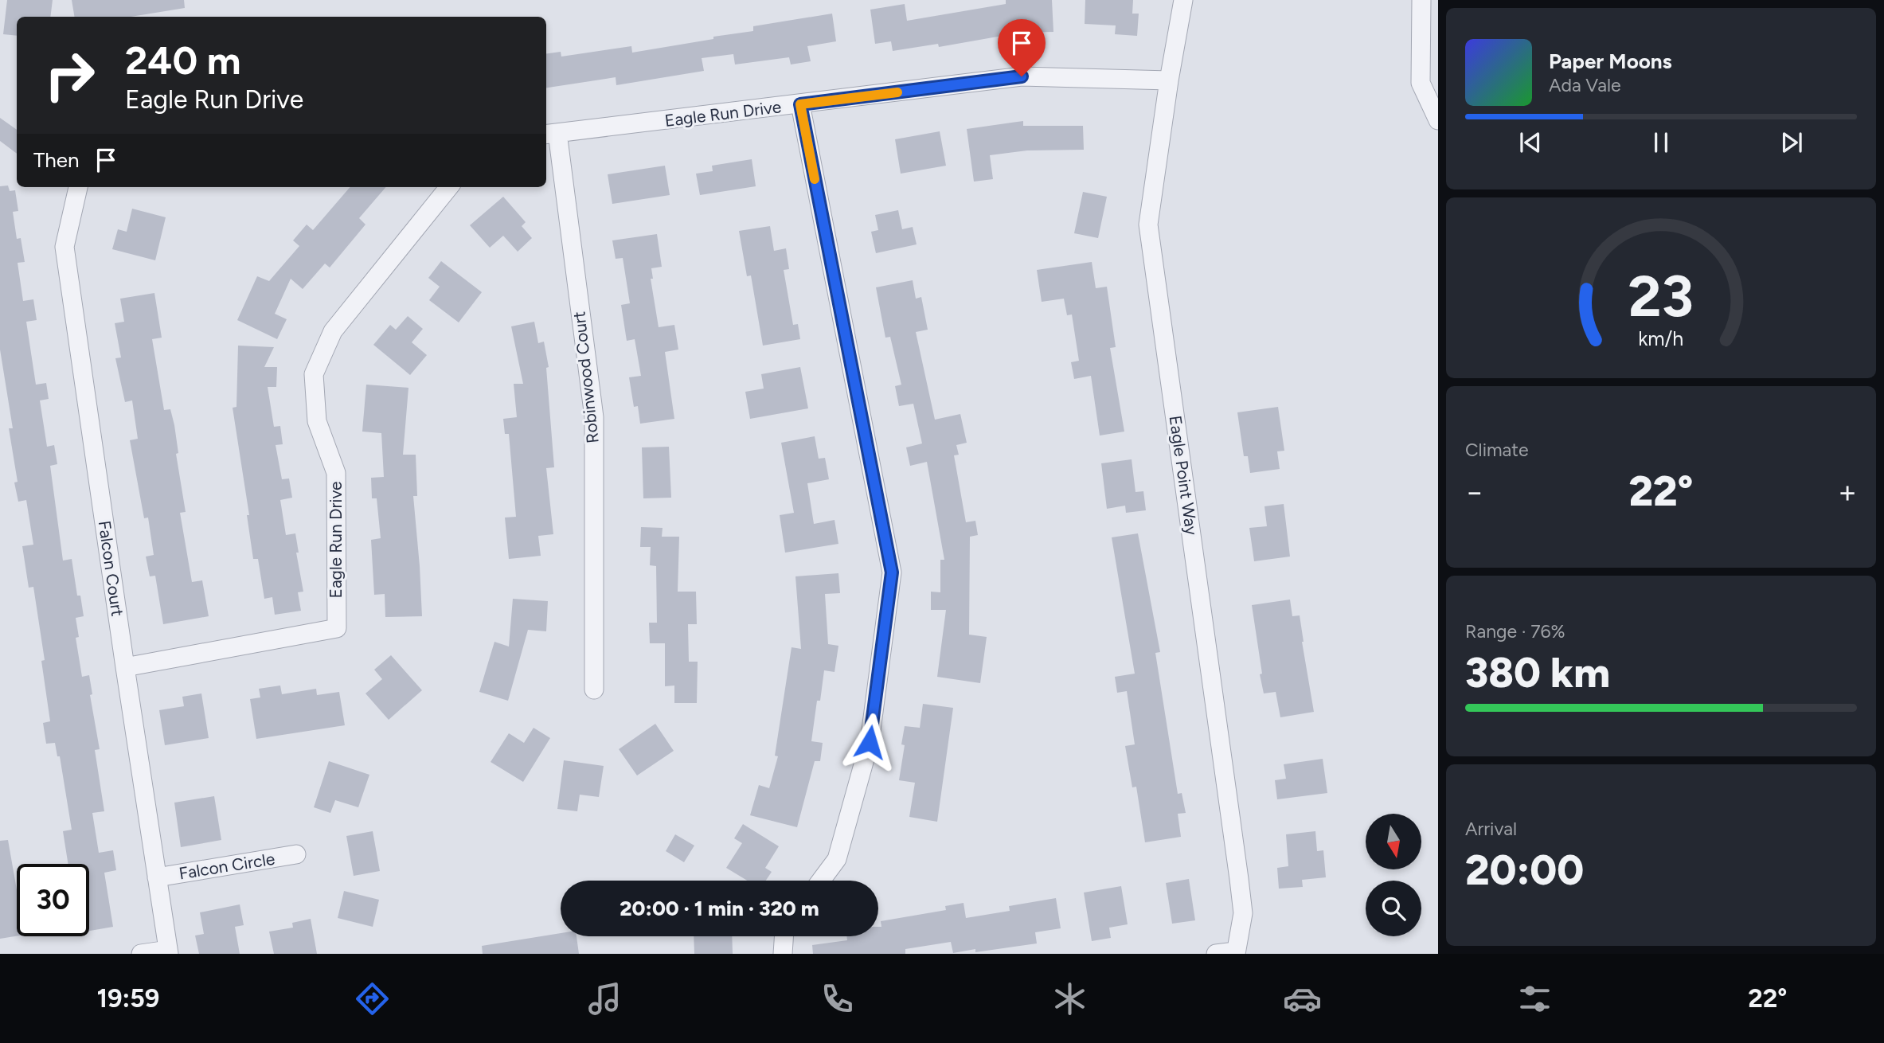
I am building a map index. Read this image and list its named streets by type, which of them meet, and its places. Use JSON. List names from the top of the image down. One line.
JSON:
{"streets":{"street":["Eagle Run Drive","Robinwood Court","Eagle Point Way","Falcon Court","Falcon Circle"]},"crossings":[["Eagle Run Drive","Robinwood Court"],["Eagle Run Drive","Eagle Point Way"],["Eagle Run Drive","Falcon Court"],["Falcon Court","Falcon Circle"]],"north":"bottom","page":{"turn":["240 m","Eagle Run Drive"],"song":["Paper Moons","Ada Vale"],"then":"Then","tile":["Climate",["Range · 76%","380 km"],["Arrival","20:00"]],"heat":["−","22°","+"],"limit":"30","trip":"20:00 · 1 min · 320 m","tabs":["19:59","22°"],"gauge":["23","km/h"]}}
